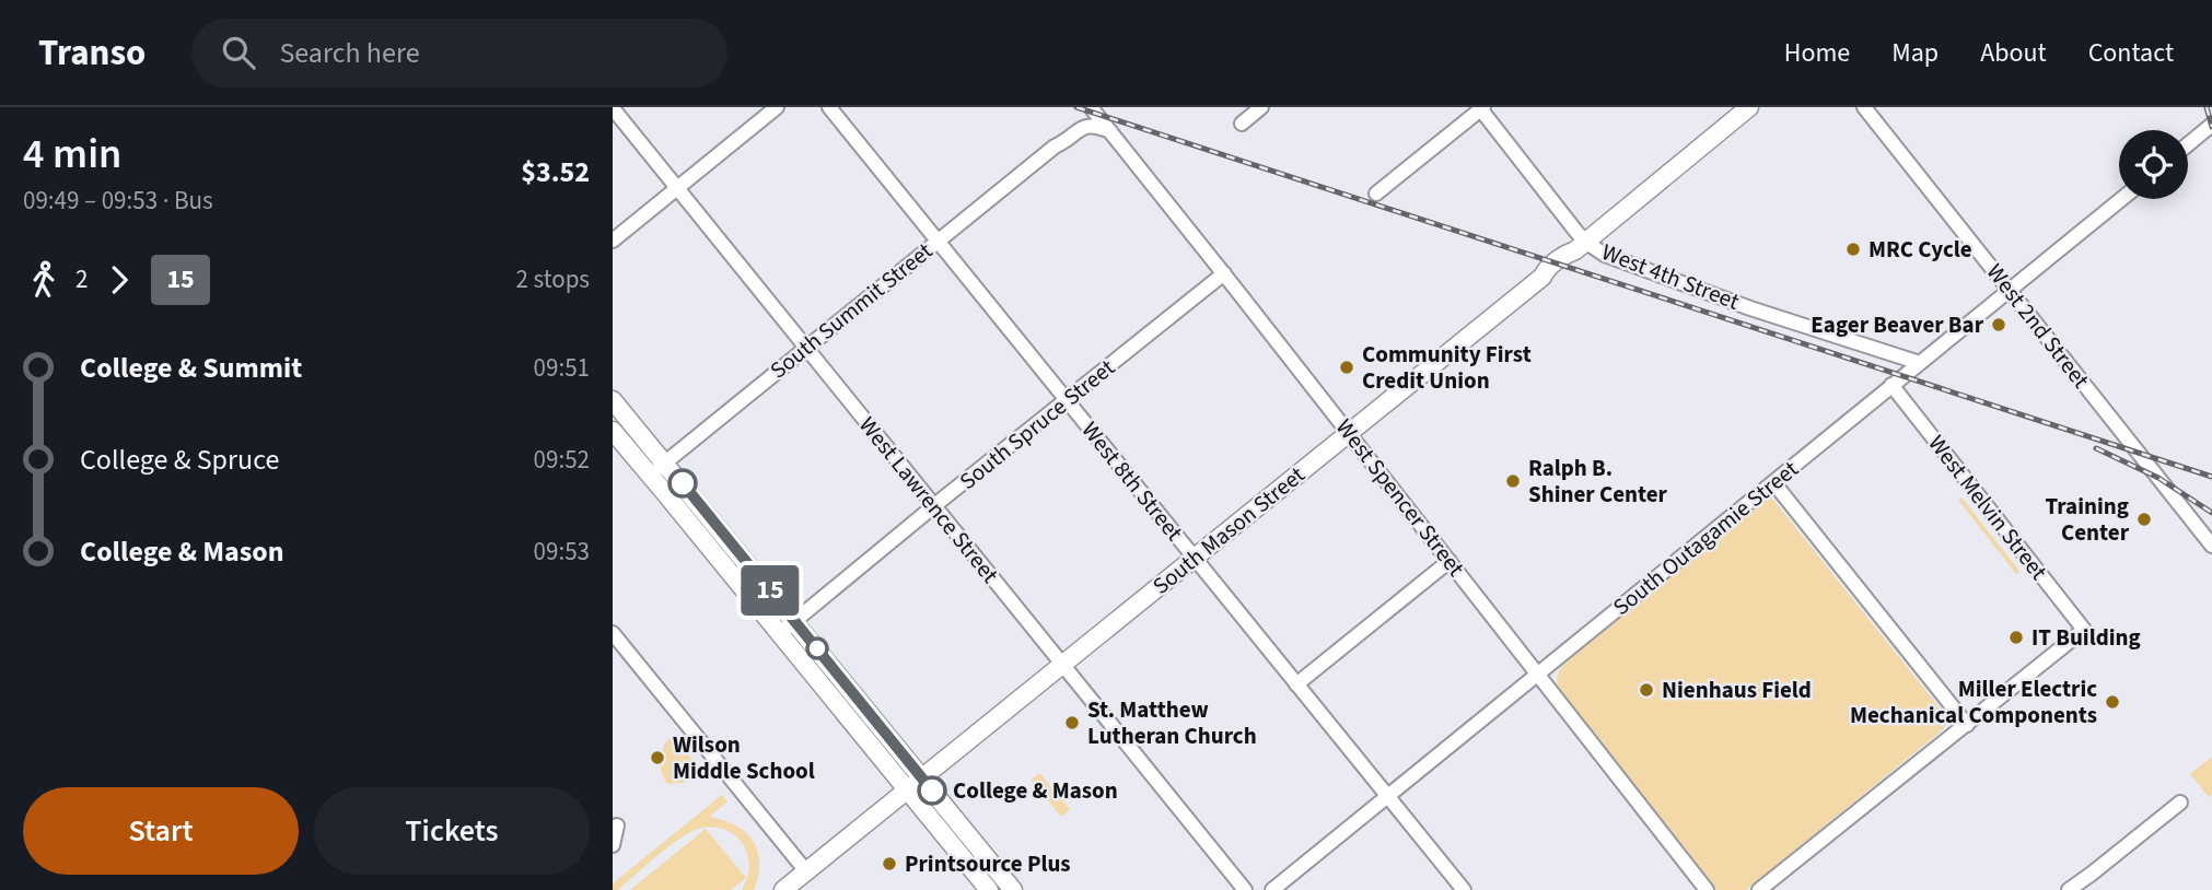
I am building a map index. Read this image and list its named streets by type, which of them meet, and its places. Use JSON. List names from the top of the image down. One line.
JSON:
{"streets":{"main road":["South Mason Street"],"street":["West 4th Street","South Summit Street","West 2nd Street","South Spruce Street","West 8th Street","West Spencer Street","West Lawrence Street","West Melvin Street","South Outagamie Street"]},"crossings":[["West 4th Street","South Mason Street"],["West 4th Street","South Outagamie Street"],["South Summit Street","West 8th Street"],["South Summit Street","West Spencer Street"],["South Summit Street","West Lawrence Street"],["West 2nd Street","South Outagamie Street"],["South Spruce Street","West 8th Street"],["South Spruce Street","West Spencer Street"],["South Spruce Street","West Lawrence Street"],["West 8th Street","South Mason Street"],["West 8th Street","South Outagamie Street"],["West Spencer Street","South Mason Street"],["West Spencer Street","South Outagamie Street"],["West Lawrence Street","South Mason Street"],["West Melvin Street","South Outagamie Street"]],"places":["MRC Cycle","Eager Beaver Bar","Community First Credit Union","Ralph B. Shiner Center","Training Center","IT Building","Nienhaus Field","Miller Electric Mechanical Components","St. Matthew Lutheran Church","Wilson Middle School","College & Mason","Printsource Plus"],"lines":["bus line 15"],"page":{"header":"Transo","search":"Search here","nav":["Home","Map","About","Contact"],"heading":["4 min","09:49 – 09:53 · Bus","$3.52"],"on_map":"15","legs":["2","15","2 stops"],"list":[{"name":"College & Summit","value":"09:51"},{"name":"College & Spruce","value":"09:52"},{"name":"College & Mason","value":"09:53"}],"buttons":["Start","Tickets"]}}
